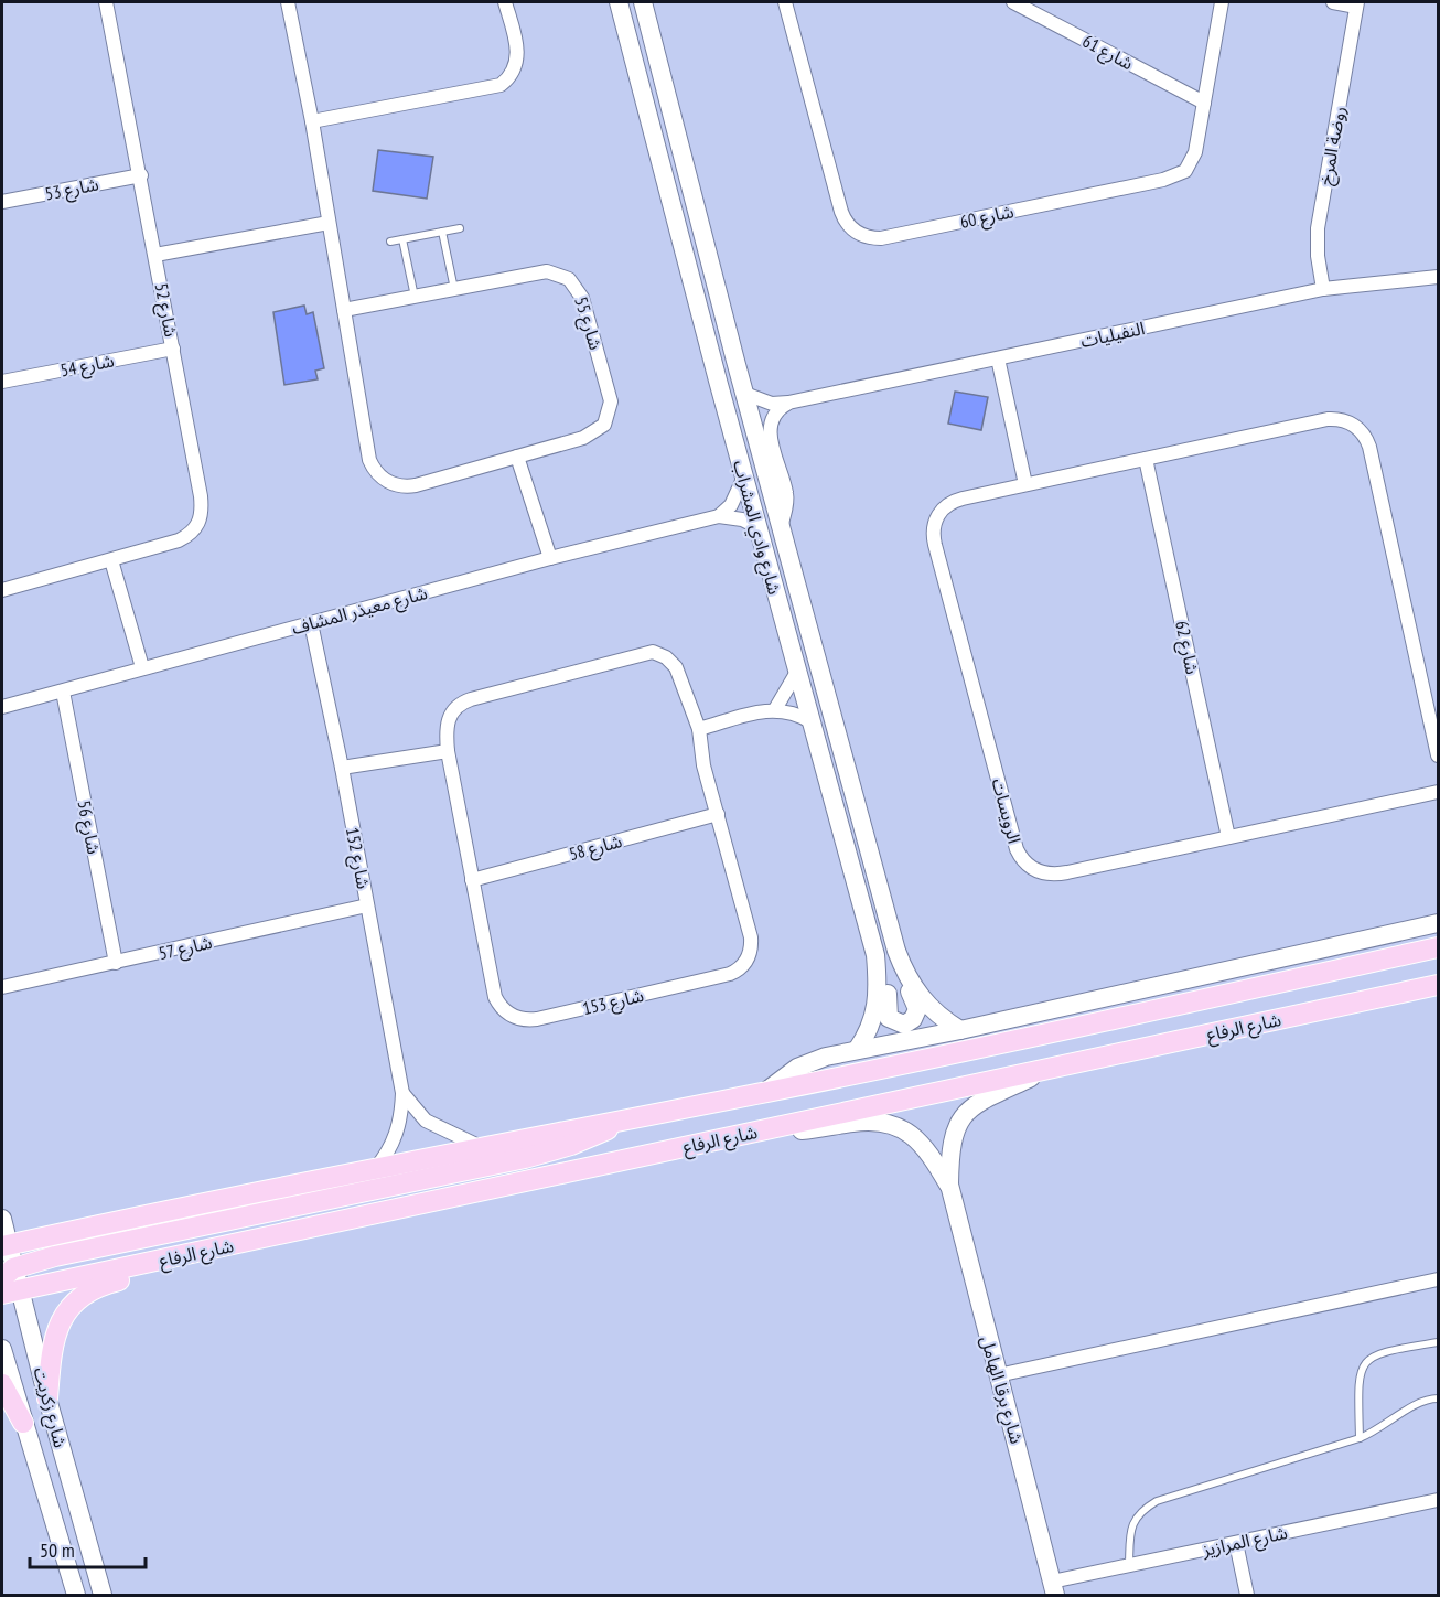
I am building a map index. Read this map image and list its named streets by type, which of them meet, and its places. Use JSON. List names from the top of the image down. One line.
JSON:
{"streets":{"main road":["شارع الرفاع"],"street":["شارع 61","روضة المرخ","شارع 53","شارع 60","شارع 52","شارع 55","النفيليات","شارع 54","شارع وادي المشراب","شارع معيذر المشاف","شارع 62","الرويسات","شارع 56","شارع 58","شارع 152","شارع 57","شارع 153","شارع برقا الهامل","شارع زكريت","شارع المرازيز"]},"crossings":[["شارع 61","شارع 60"],["روضة المرخ","النفيليات"],["شارع 53","شارع 52"],["شارع 52","شارع 54"],["النفيليات","شارع وادي المشراب"],["شارع وادي المشراب","شارع معيذر المشاف"],["شارع وادي المشراب","شارع الرفاع"],["شارع معيذر المشاف","شارع 56"],["شارع معيذر المشاف","شارع 152"],["شارع 62","الرويسات"],["شارع 56","شارع 57"],["شارع 58","شارع 153"],["شارع 152","شارع 57"],["شارع 152","شارع الرفاع"],["شارع الرفاع","شارع برقا الهامل"],["شارع الرفاع","شارع زكريت"],["شارع برقا الهامل","شارع المرازيز"]],"scale_bar":"50 m"}
